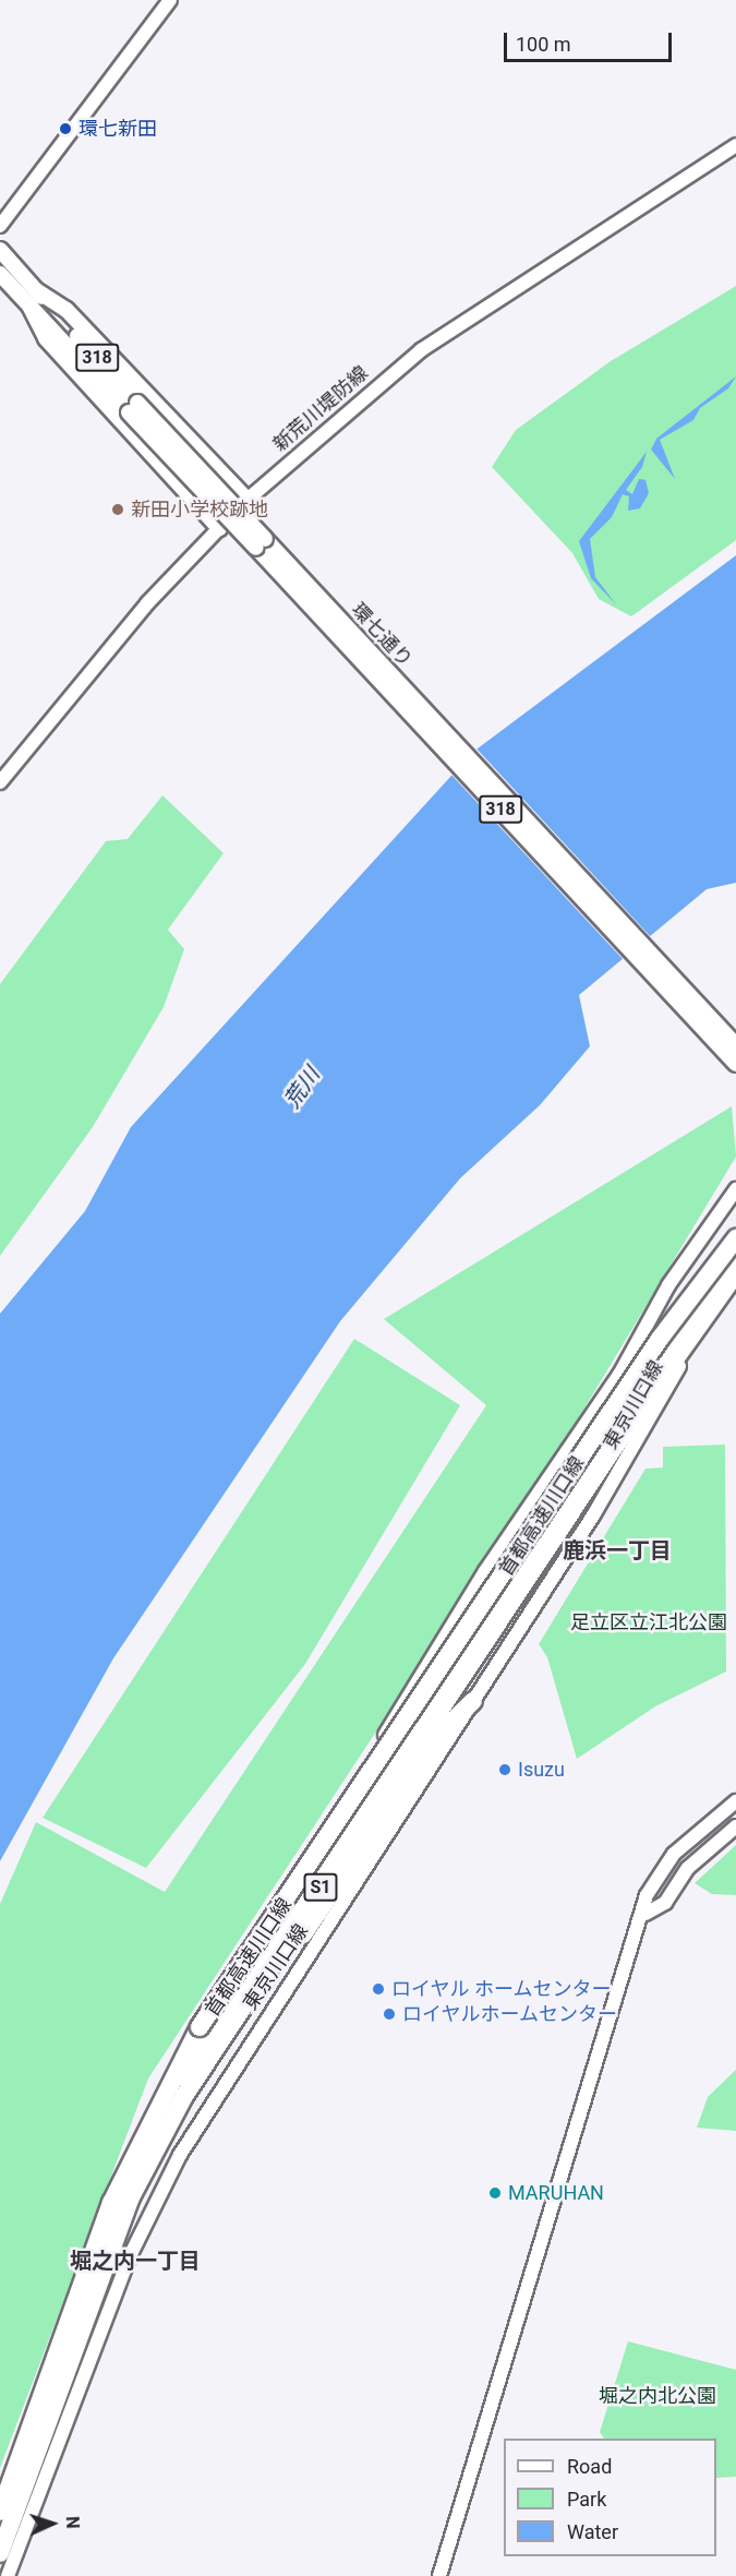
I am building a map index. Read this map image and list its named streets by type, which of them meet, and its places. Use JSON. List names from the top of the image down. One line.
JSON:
{"streets":{"highway":["首都高速川口線","S1"],"main road":["318","環七通り"],"street":["新荒川堤防線","東京川口線"]},"crossings":[["東京川口線","S1"],["首都高速川口線","S1"]],"districts":["鹿浜一丁目","堀之内一丁目"],"water":["荒川"],"parks":["足立区立江北公園","堀之内北公園"],"places":["環七新田","新田小学校跡地","Isuzu","ロイヤル ホームセンター","ロイヤルホームセンター","MARUHAN"],"legend":["Road","Park","Water"],"scale_bar":"100 m","north":"right"}
